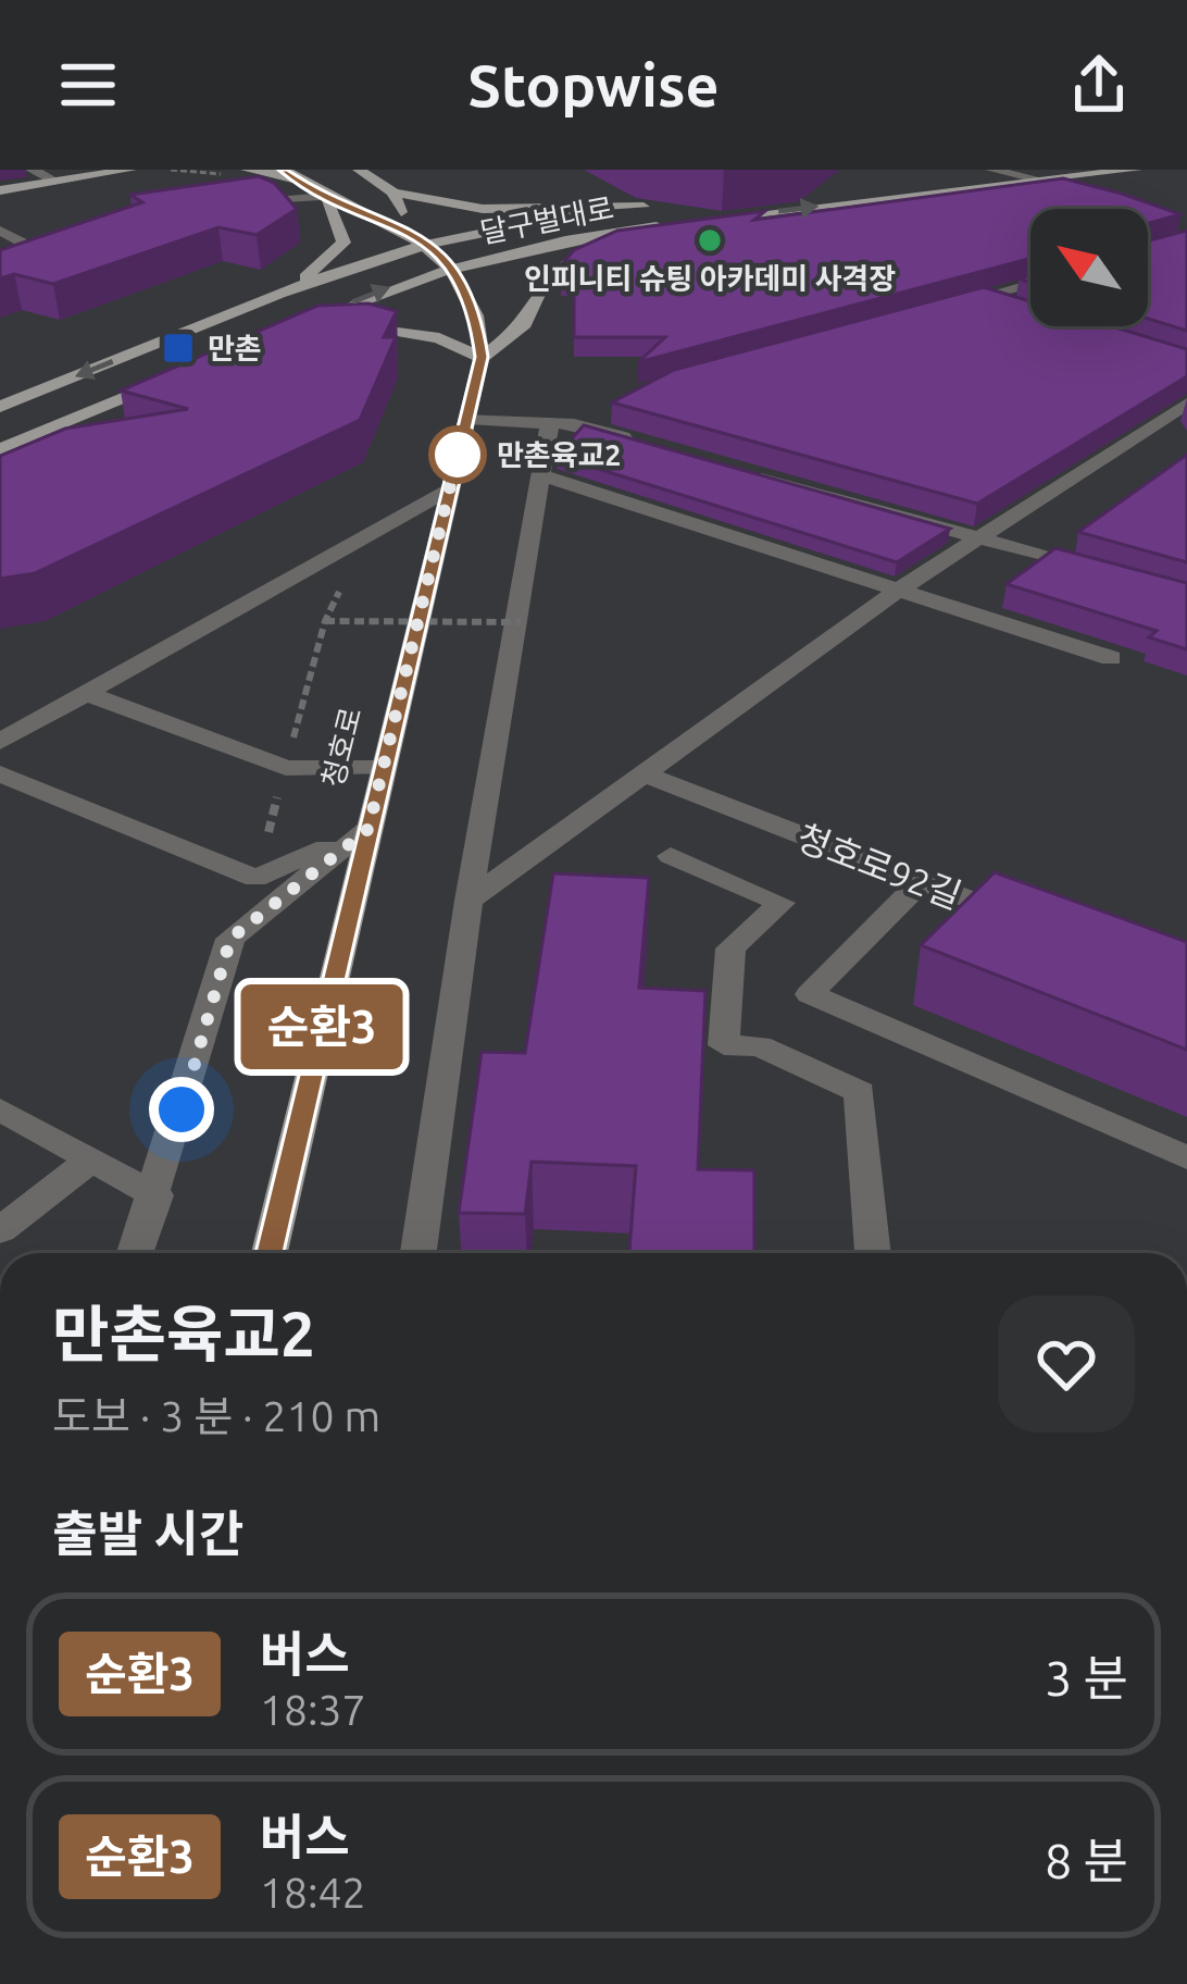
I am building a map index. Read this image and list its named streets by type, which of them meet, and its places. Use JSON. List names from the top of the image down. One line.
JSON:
{"streets":{"main road":["달구벌대로","청호로"],"street":["청호로92길"]},"crossings":[["달구벌대로","청호로"]],"places":{"other":["인피니티 슈팅 아카데미 사격장","만촌육교2"],"transit":["만촌"]},"lines":["bus line 순환3"],"north":"top left","page":{"header":"Stopwise","on_map":"순환3","heading":[["만촌육교2","도보 · 3 분 · 210 m"],"출발 시간"],"list":[{"mark":"순환3","name":"버스","note":"18:37","value":"3 분"},{"mark":"순환3","name":"버스","note":"18:42","value":"8 분"}]}}
